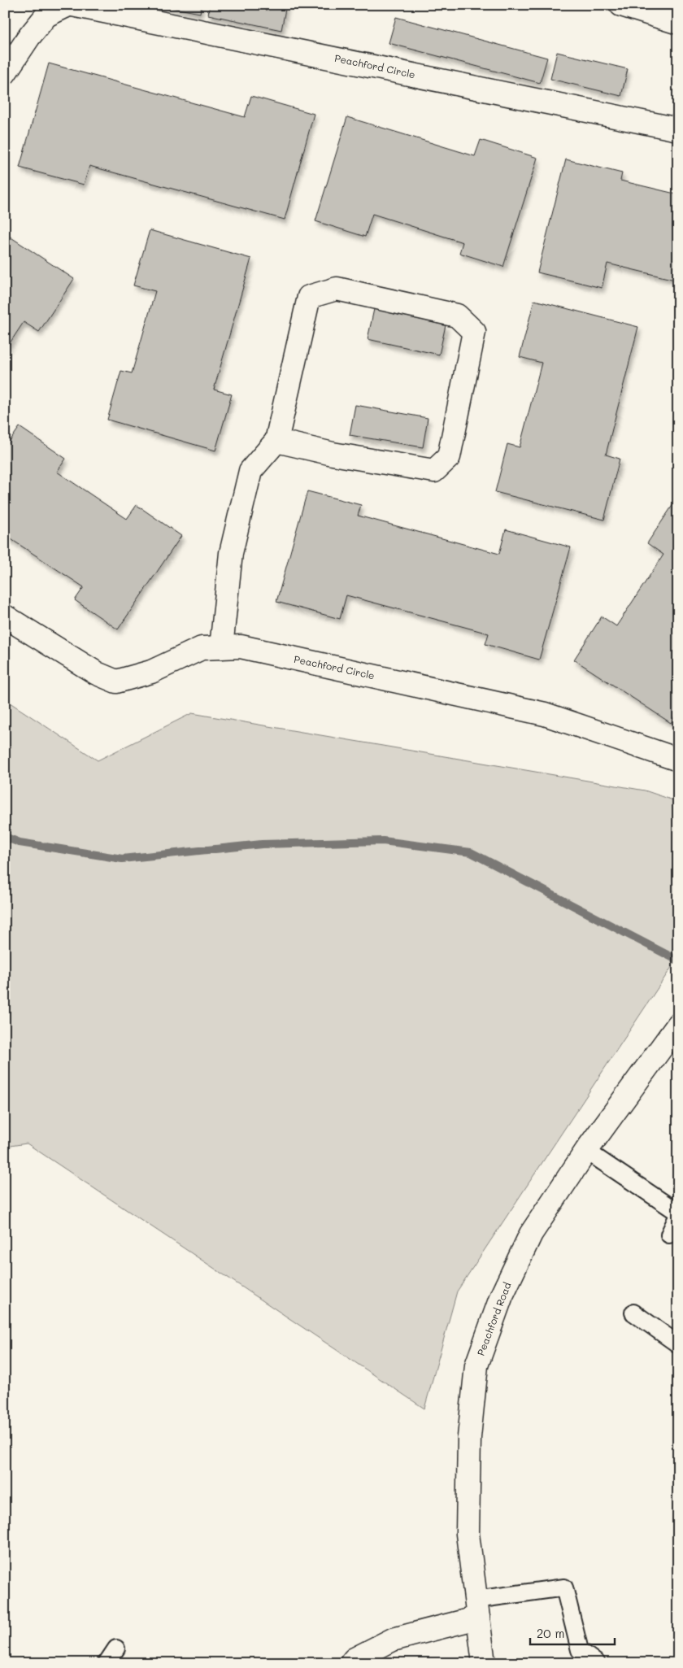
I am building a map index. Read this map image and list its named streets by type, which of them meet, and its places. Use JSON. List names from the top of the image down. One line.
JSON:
{"streets":{"street":["Peachford Circle","Peachford Road"]},"scale_bar":"20 m"}
